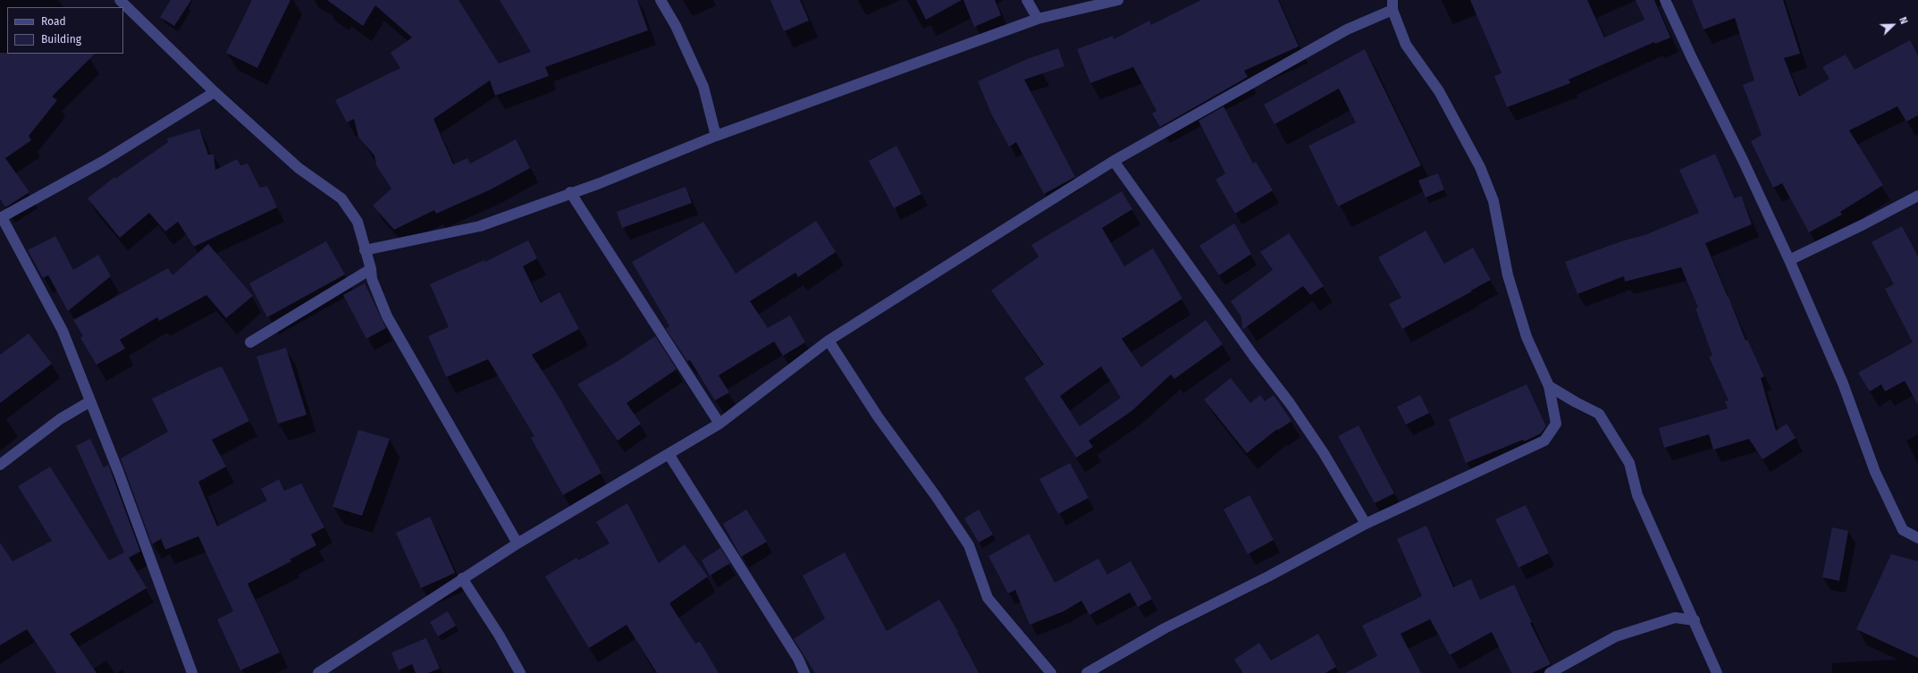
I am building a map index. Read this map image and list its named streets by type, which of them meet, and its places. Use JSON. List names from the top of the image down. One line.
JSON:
{"legend":["Road","Building"],"north":"top right"}
